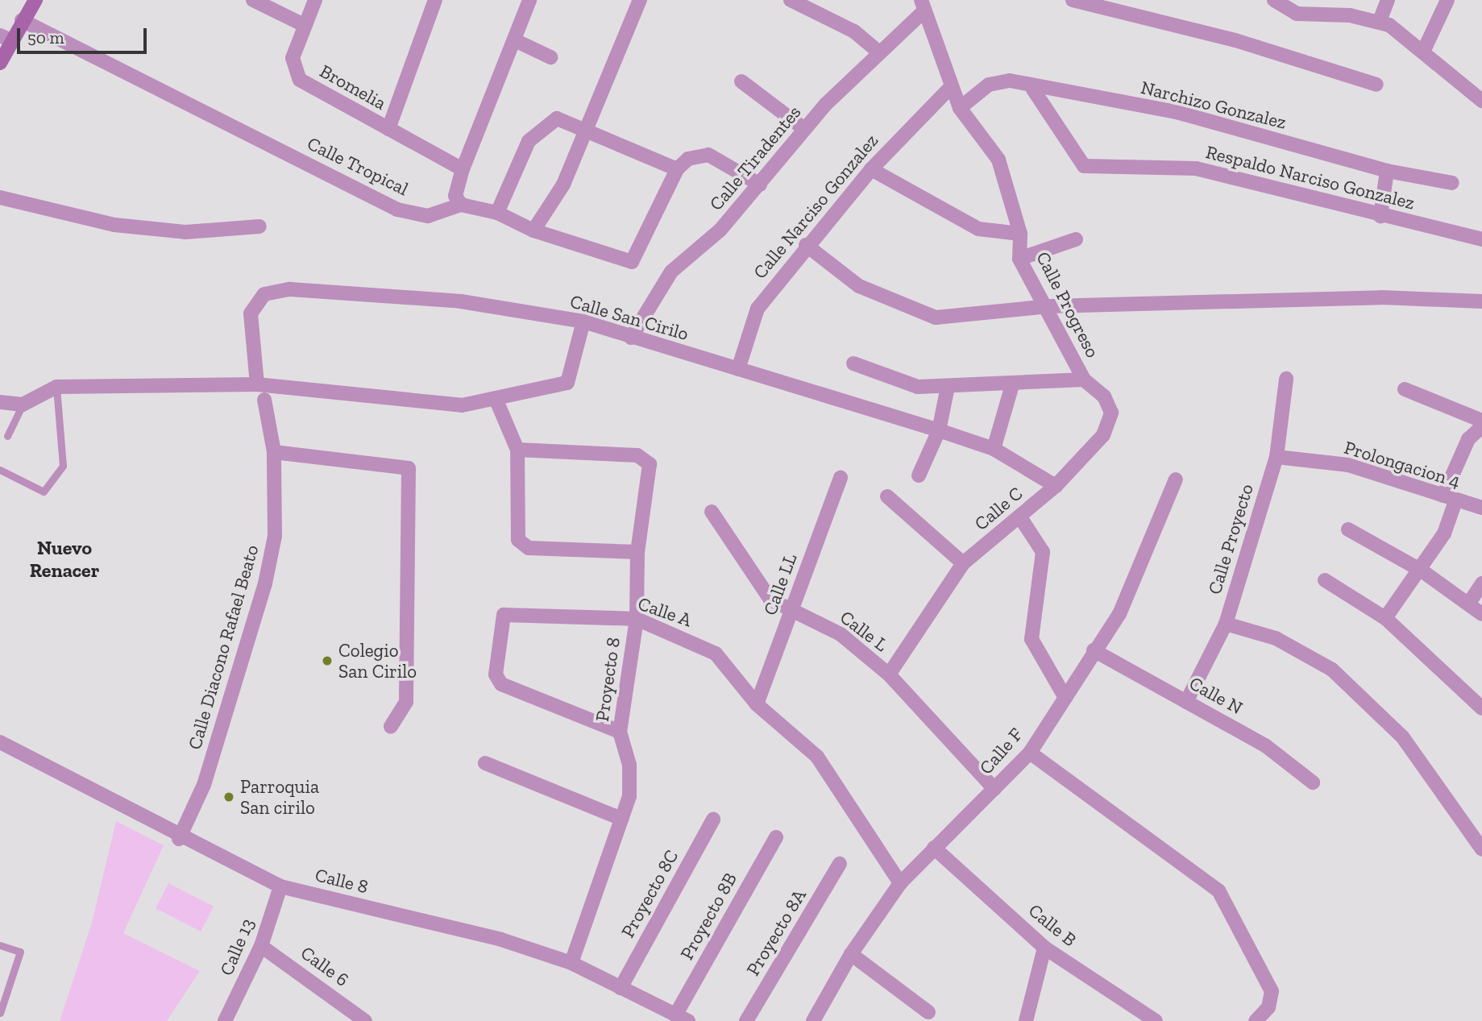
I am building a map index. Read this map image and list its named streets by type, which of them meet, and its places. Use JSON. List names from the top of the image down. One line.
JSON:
{"streets":{"street":["Bromelia","Narchizo Gonzalez","Calle Tiradentes","Calle Tropical","Respaldo Narciso Gonzalez","Calle Narciso Gonzalez","Calle Progreso","Calle San Cirilo","Prolongacion 4","Calle C","Calle Proyecto","Calle LL","Calle A","Calle L","Calle Diacono Rafael Beato","Proyecto 8","Calle N","Calle F","Calle 8","Proyecto 8C","Proyecto 8B","Calle B","Proyecto 8A","Calle 13","Calle 6"]},"crossings":[["Narchizo Gonzalez","Respaldo Narciso Gonzalez"],["Narchizo Gonzalez","Calle Progreso"],["Calle Tiradentes","Calle Progreso"],["Calle Tiradentes","Calle San Cirilo"],["Calle Narciso Gonzalez","Calle Progreso"],["Calle Narciso Gonzalez","Calle San Cirilo"],["Calle Progreso","Calle San Cirilo"],["Calle Progreso","Calle C"],["Calle San Cirilo","Calle C"],["Prolongacion 4","Calle Proyecto"],["Calle C","Calle L"],["Calle Proyecto","Calle N"],["Calle LL","Calle A"],["Calle LL","Calle L"],["Calle A","Proyecto 8"],["Calle A","Calle F"],["Calle L","Calle F"],["Calle Diacono Rafael Beato","Calle 8"],["Proyecto 8","Calle 8"],["Calle N","Calle F"],["Calle F","Calle B"],["Calle 8","Proyecto 8C"],["Calle 8","Proyecto 8B"],["Calle 8","Calle 13"],["Calle 13","Calle 6"]],"districts":["Nuevo Renacer"],"places":["Colegio San Cirilo","Parroquia San cirilo"],"scale_bar":"50 m"}
